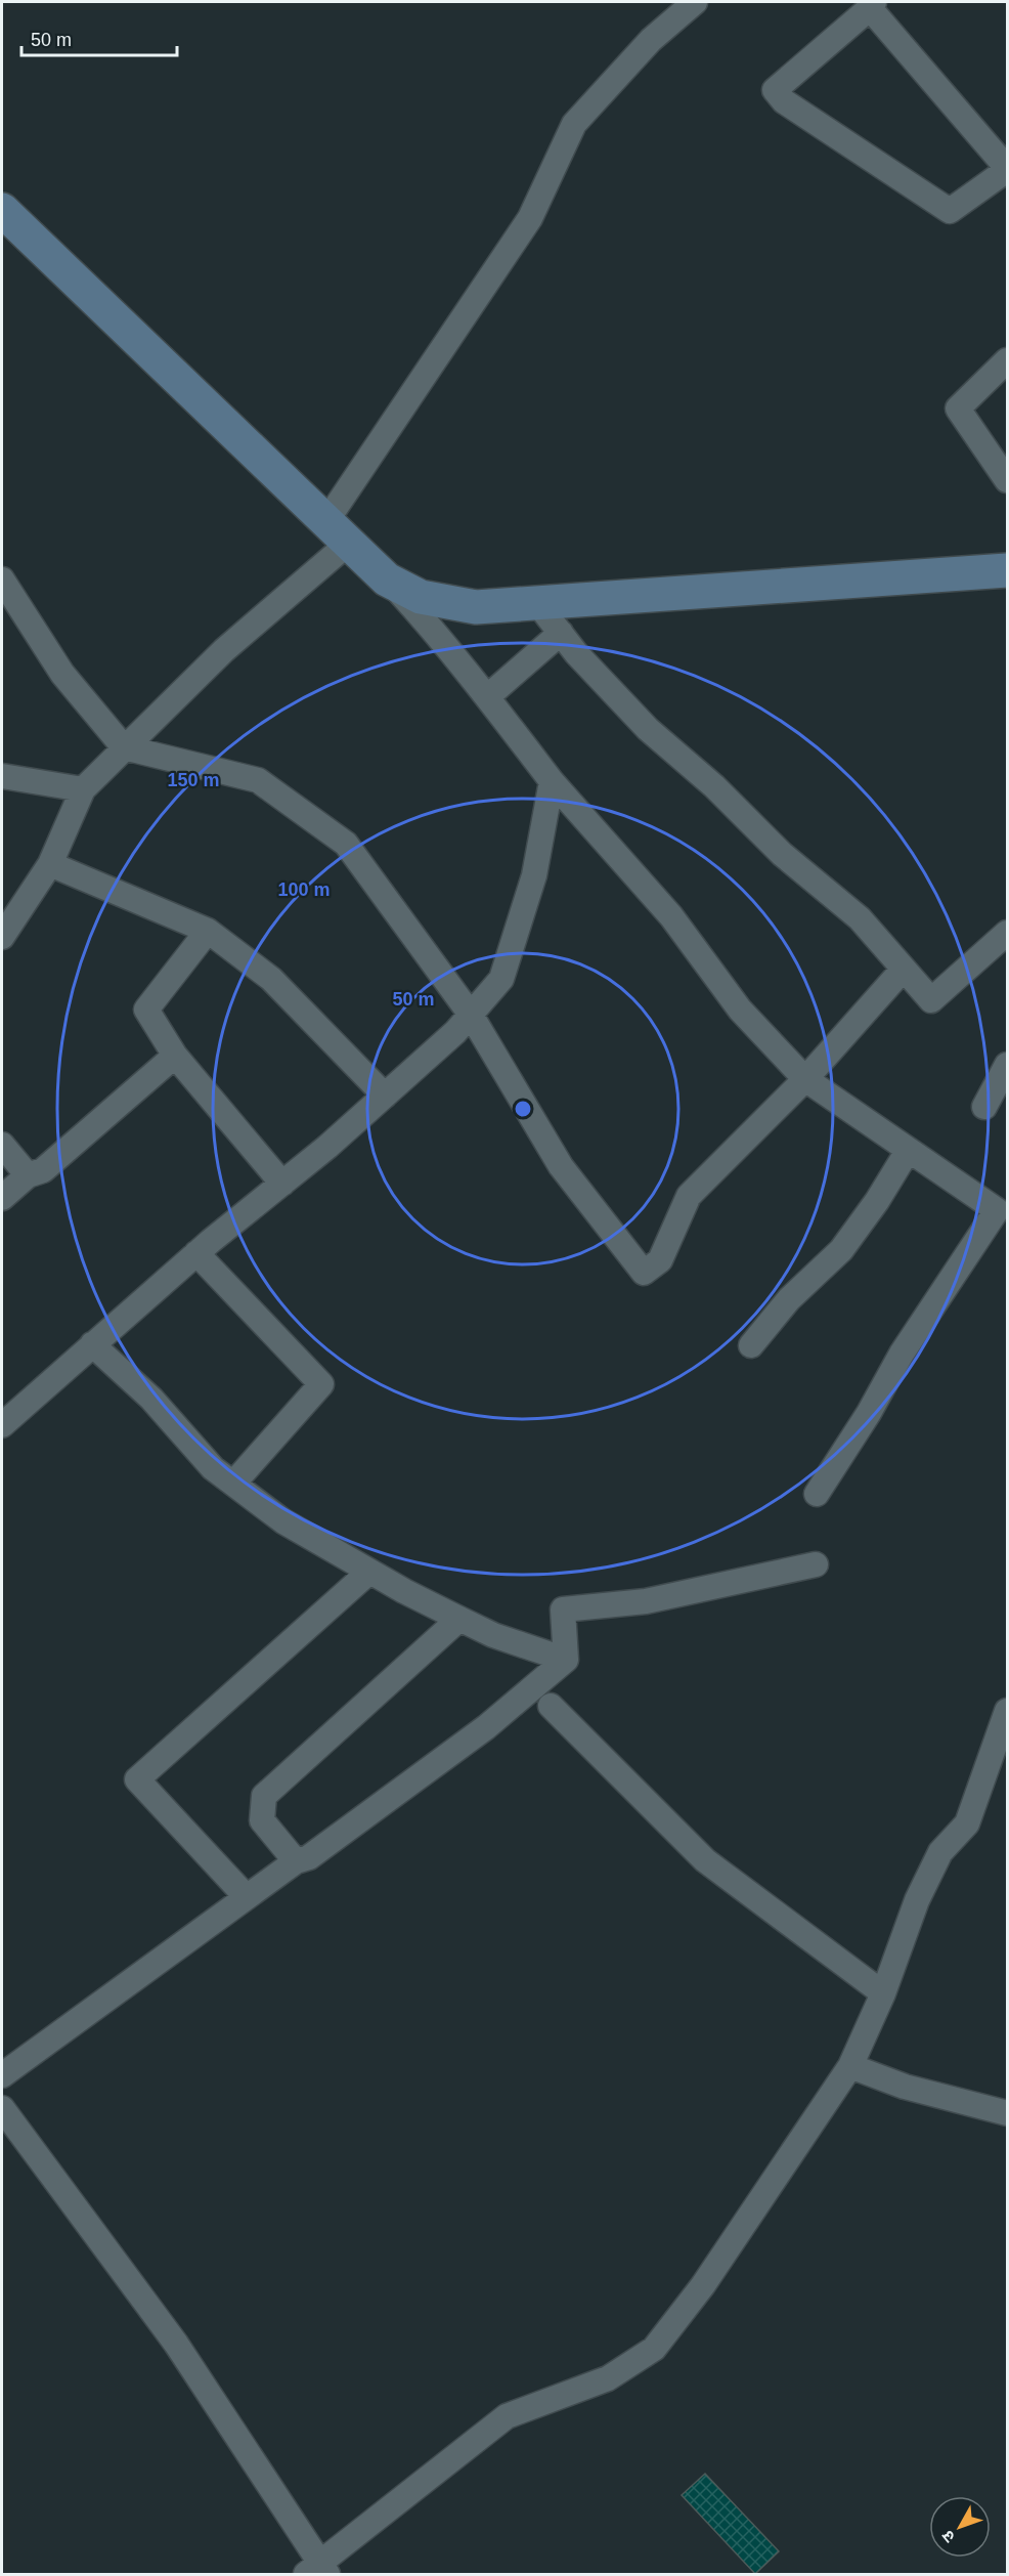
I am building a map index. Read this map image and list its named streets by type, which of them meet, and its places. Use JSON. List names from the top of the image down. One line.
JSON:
{"scale_bar":"50 m","north":"bottom left","rings":["150 m","100 m","50 m"]}
